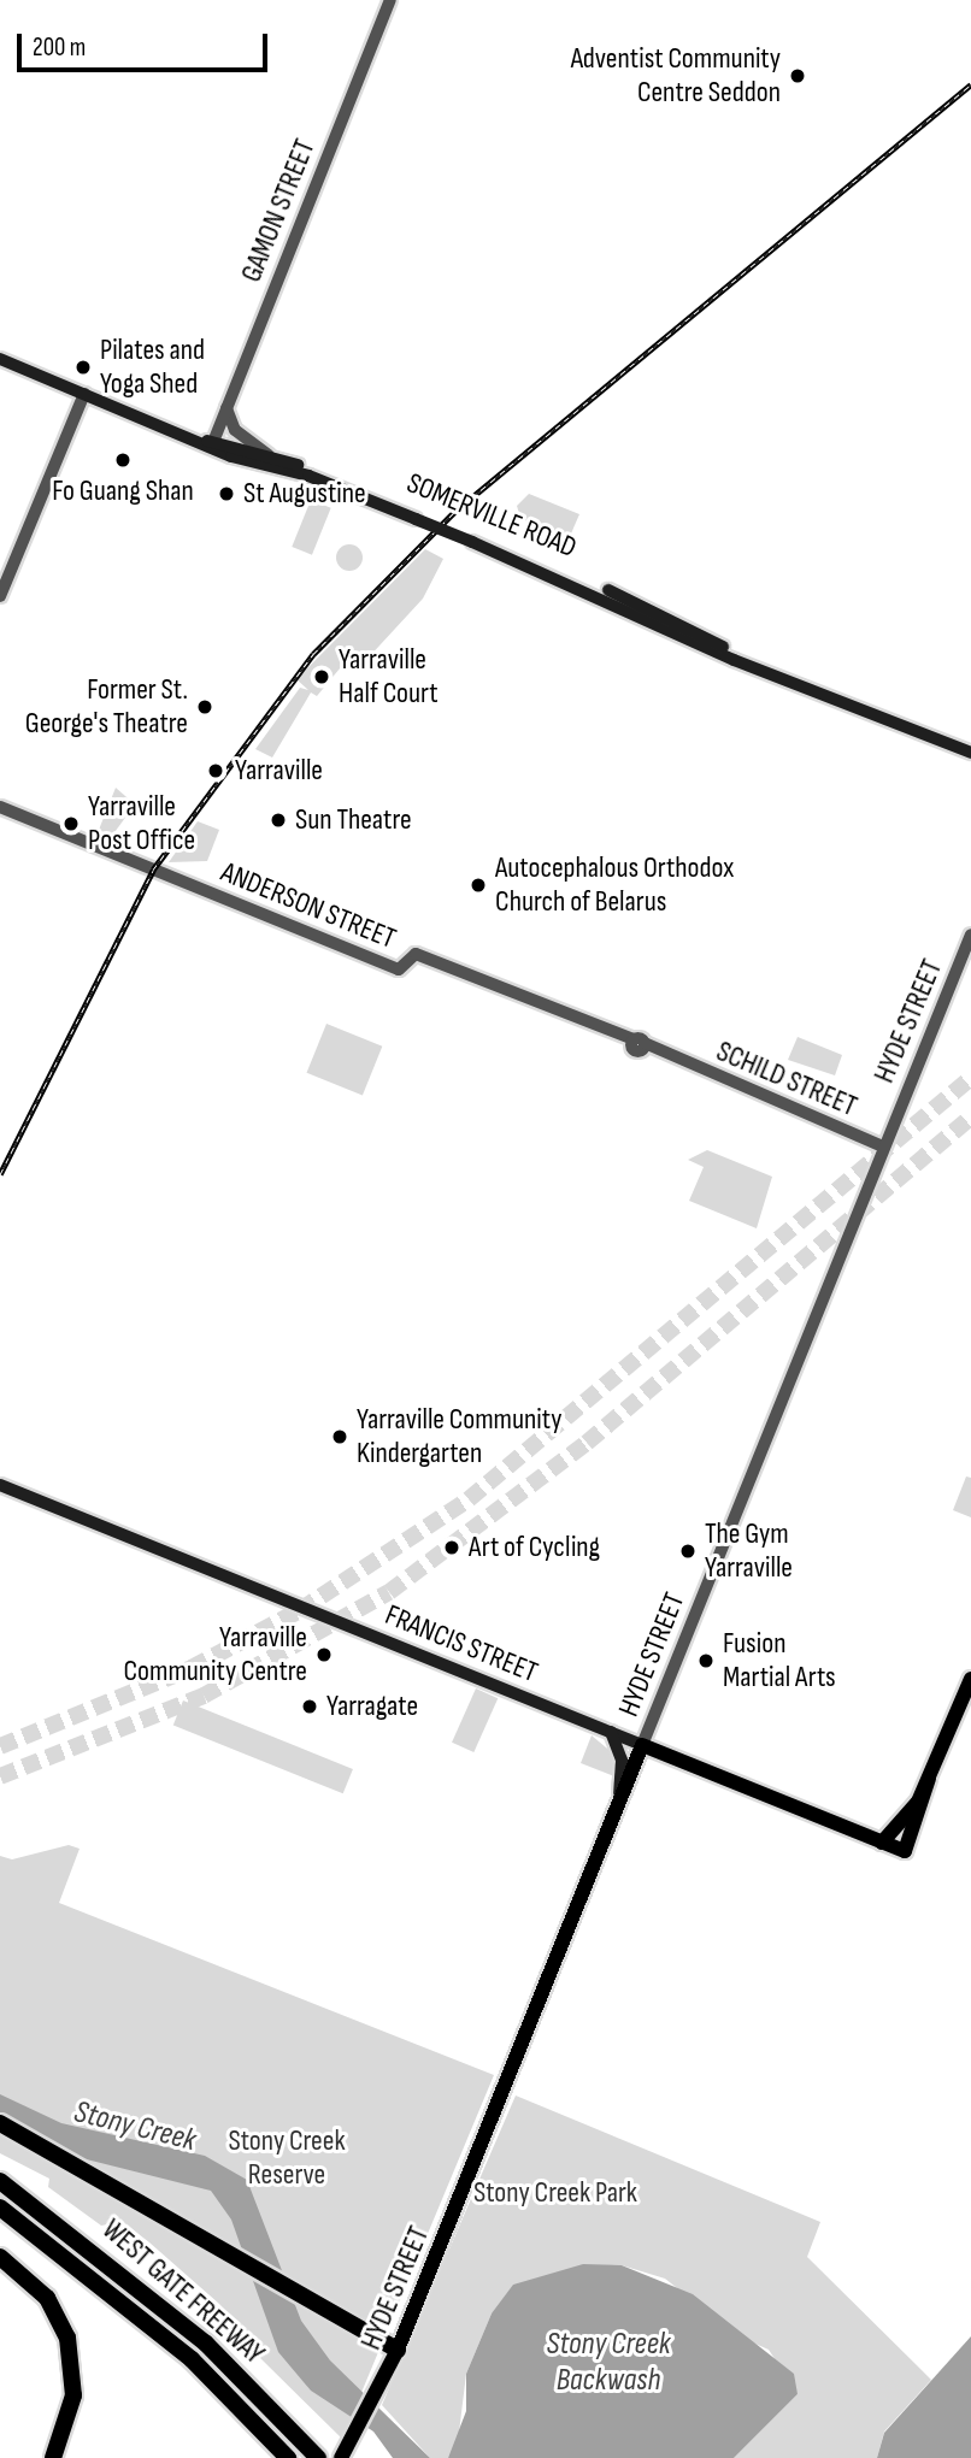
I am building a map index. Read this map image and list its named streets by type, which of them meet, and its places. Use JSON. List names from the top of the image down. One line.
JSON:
{"streets":{"highway":["WEST GATE FREEWAY"],"main road":["SOMERVILLE ROAD","HYDE STREET","FRANCIS STREET"],"street":["GAMON STREET","ANDERSON STREET","SCHILD STREET"]},"crossings":[["GAMON STREET","SOMERVILLE ROAD"],["ANDERSON STREET","SCHILD STREET"],["HYDE STREET","SCHILD STREET"],["HYDE STREET","FRANCIS STREET"]],"water":["Stony Creek","Stony Creek Backwash"],"parks":["Stony Creek Reserve","Stony Creek Park"],"places":["Adventist Community Centre Seddon","Pilates and Yoga Shed","Fo Guang Shan","St Augustine","Yarraville Half Court","Former St. George's Theatre","Yarraville","Sun Theatre","Yarraville Post Office","Autocephalous Orthodox Church of Belarus","Yarraville Community Kindergarten","Art of Cycling","The Gym Yarraville","Yarraville Community Centre","Fusion Martial Arts","Yarragate"],"scale_bar":"200 m"}
